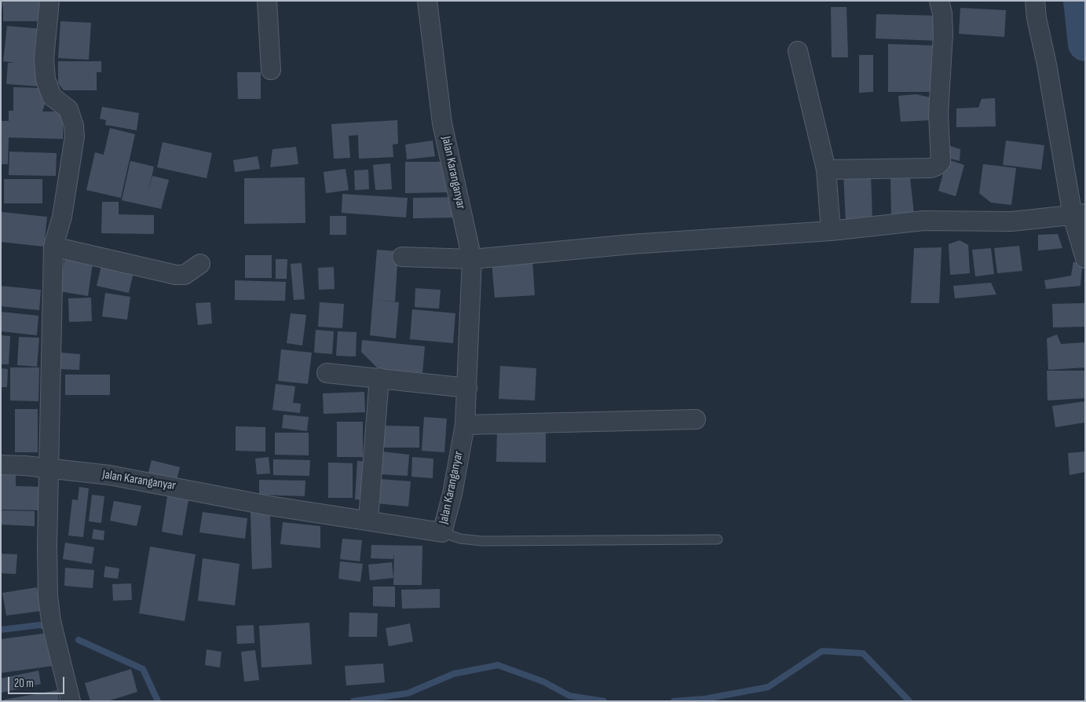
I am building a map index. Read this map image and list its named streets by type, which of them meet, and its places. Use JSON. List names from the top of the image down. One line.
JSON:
{"streets":{"street":["Jalan Karanganyar"]},"scale_bar":"20 m"}
